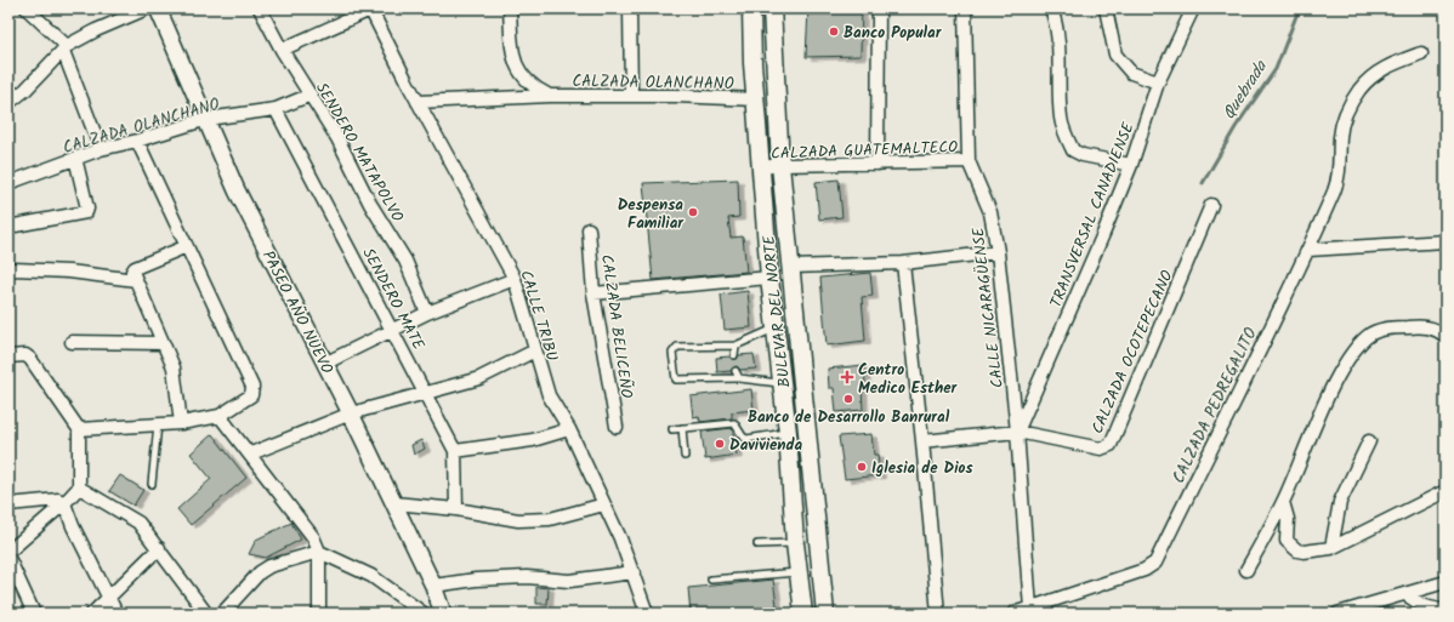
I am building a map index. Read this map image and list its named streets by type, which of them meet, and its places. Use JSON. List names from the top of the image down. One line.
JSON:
{"streets":{"main road":["BULEVAR DEL NORTE"],"street":["CALZADA OLANCHANO","CALZADA GUATEMALTECO","SENDERO MATAPOLVO","TRANSVERSAL CANADIENSE","SENDERO MATE","CALLE NICARAGÜENSE","PASEO AÑO NUEVO","CALLE TRIBU","CALZADA BELICEÑO","CALZADA OCOTEPECANO","CALZADA PEDREGALITO"]},"crossings":[["CALZADA OLANCHANO","SENDERO MATAPOLVO"],["CALZADA OLANCHANO","SENDERO MATE"],["CALZADA OLANCHANO","PASEO AÑO NUEVO"],["CALZADA OLANCHANO","BULEVAR DEL NORTE"],["CALZADA OLANCHANO","CALLE TRIBU"],["CALZADA GUATEMALTECO","CALLE NICARAGÜENSE"],["CALZADA GUATEMALTECO","BULEVAR DEL NORTE"],["TRANSVERSAL CANADIENSE","CALLE NICARAGÜENSE"],["TRANSVERSAL CANADIENSE","CALZADA OCOTEPECANO"],["CALLE NICARAGÜENSE","CALZADA OCOTEPECANO"],["CALLE NICARAGÜENSE","CALZADA PEDREGALITO"]],"water":["Quebrada"],"places":{"other":["Banco Popular","Despensa Familiar","Banco de Desarrollo Banrural","Davivienda","Iglesia de Dios"],"health":["Centro Medico Esther"]}}
